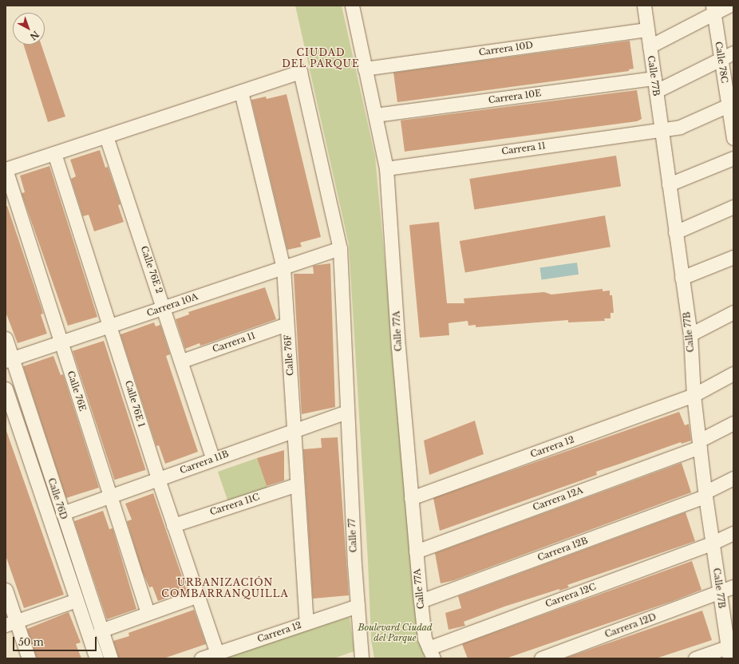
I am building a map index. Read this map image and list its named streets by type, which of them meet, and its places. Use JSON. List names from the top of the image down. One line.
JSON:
{"streets":{"street":["Carrera 10D","Calle 78C","Calle 77B","Carrera 10E","Carrera 11","Calle 76E 2","Carrera 10A","Calle 77A","Calle 76F","Calle 76E","Calle 76E 1","Carrera 12","Carrera 11B","Calle 76D","Carrera 12A","Carrera 11C","Calle 77","Carrera 12B","Carrera 12C","Carrera 12D"]},"crossings":[["Carrera 10D","Calle 77B"],["Carrera 10D","Calle 77A"],["Calle 78C","Carrera 10E"],["Calle 78C","Carrera 11"],["Calle 77B","Carrera 10E"],["Calle 77B","Carrera 11"],["Calle 77B","Carrera 12"],["Calle 77B","Carrera 12A"],["Calle 77B","Carrera 12B"],["Calle 77B","Carrera 12C"],["Calle 77B","Carrera 12D"],["Carrera 10E","Calle 77A"],["Carrera 11","Calle 76E 2"],["Carrera 11","Calle 77A"],["Carrera 11","Calle 76F"],["Calle 76E 2","Carrera 10A"],["Calle 76E 2","Carrera 11B"],["Carrera 10A","Calle 76F"],["Carrera 10A","Calle 76E"],["Carrera 10A","Calle 76E 1"],["Carrera 10A","Calle 76D"],["Carrera 10A","Calle 77"],["Calle 77A","Carrera 12"],["Calle 77A","Carrera 12A"],["Calle 77A","Carrera 12B"],["Calle 77A","Carrera 12C"],["Calle 76F","Carrera 12"],["Calle 76F","Carrera 11B"],["Calle 76F","Carrera 11C"],["Calle 76F","Calle 77"],["Calle 76E","Carrera 11B"],["Calle 76E 1","Carrera 12"],["Calle 76E 1","Carrera 11B"],["Calle 76E 1","Carrera 11C"],["Carrera 12","Calle 77"],["Carrera 11B","Calle 76D"],["Carrera 11B","Calle 77"]],"districts":["CIUDAD DEL PARQUE","URBANIZACIÓN COMBARRANQUILLA"],"parks":["Boulevard Ciudad del Parque"],"scale_bar":"50 m","north":"bottom right"}
